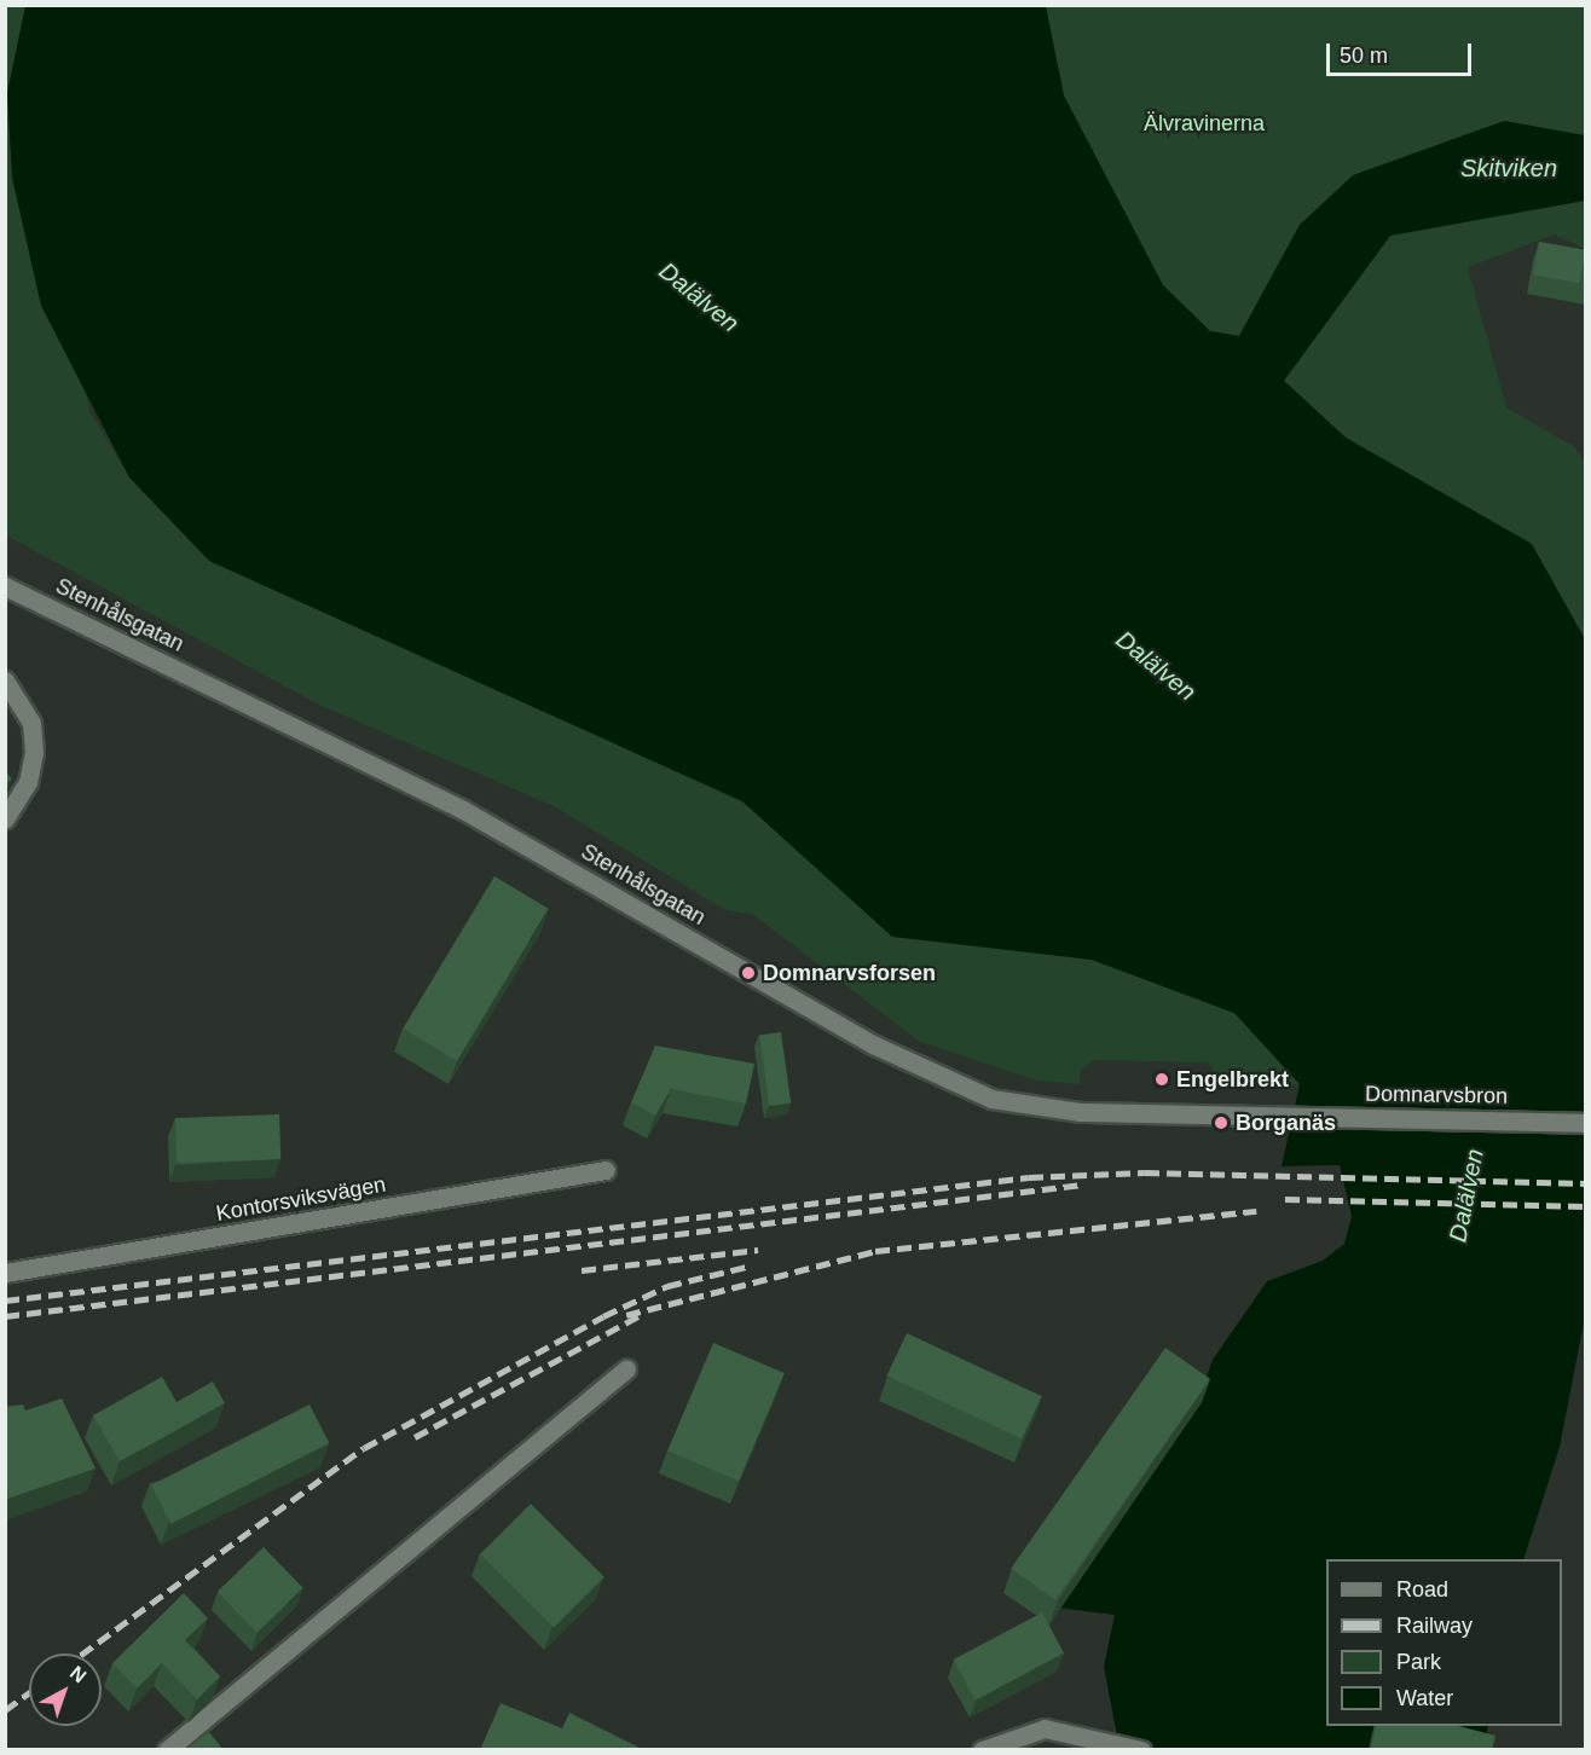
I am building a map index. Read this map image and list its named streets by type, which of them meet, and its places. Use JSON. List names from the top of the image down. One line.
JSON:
{"streets":{"street":["Stenhålsgatan","Domnarvsbron","Kontorsviksvägen"]},"crossings":[["Stenhålsgatan","Domnarvsbron"]],"water":["Skitviken","Dalälven"],"parks":["Älvravinerna"],"places":["Domnarvsforsen","Engelbrekt","Borganäs"],"legend":["Road","Railway","Park","Water"],"scale_bar":"50 m","north":"top right"}
